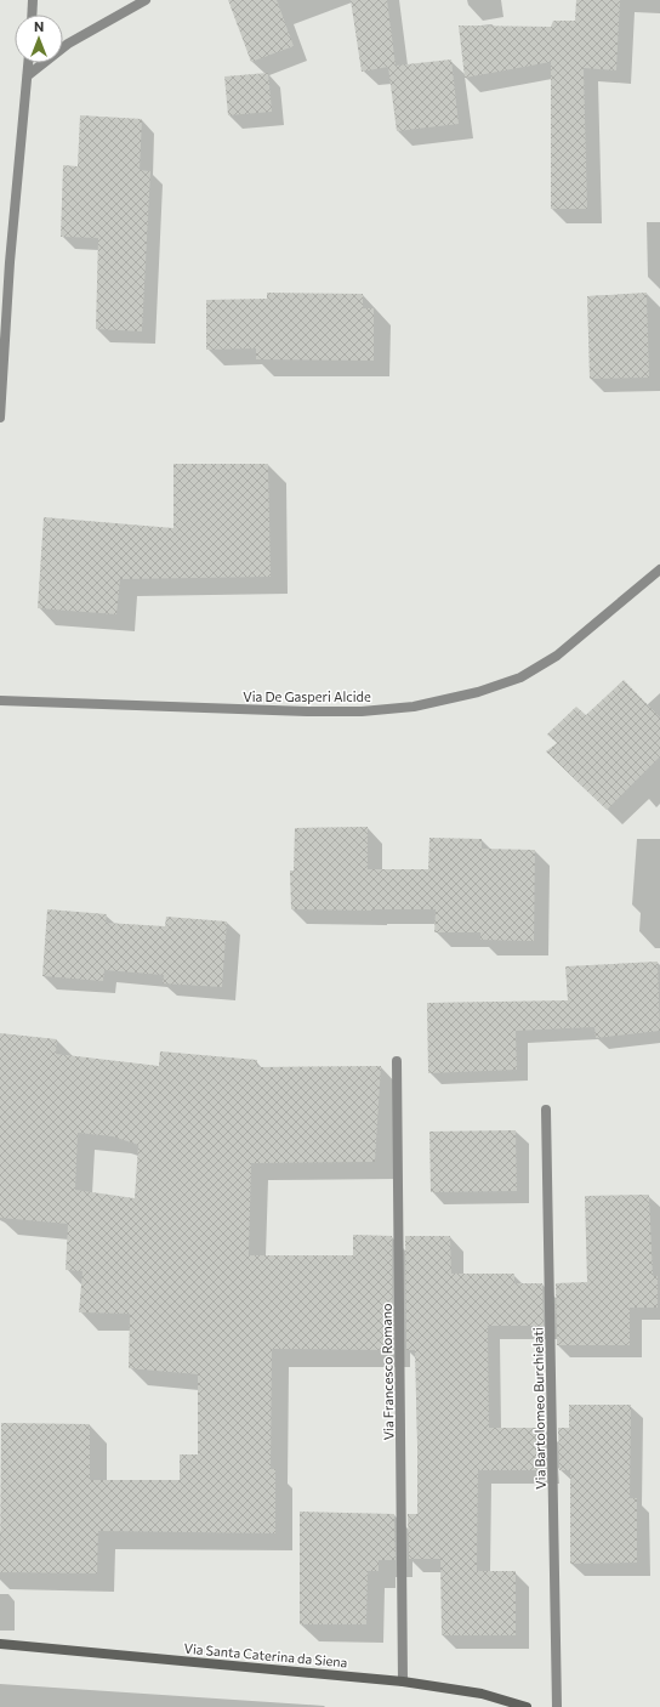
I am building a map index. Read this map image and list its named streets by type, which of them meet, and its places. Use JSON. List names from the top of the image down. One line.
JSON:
{"streets":{"street":["Via De Gasperi Alcide","Via Francesco Romano","Via Bartolomeo Burchielati","Via Santa Caterina da Siena"]},"crossings":[["Via Francesco Romano","Via Santa Caterina da Siena"]],"north":"top"}
